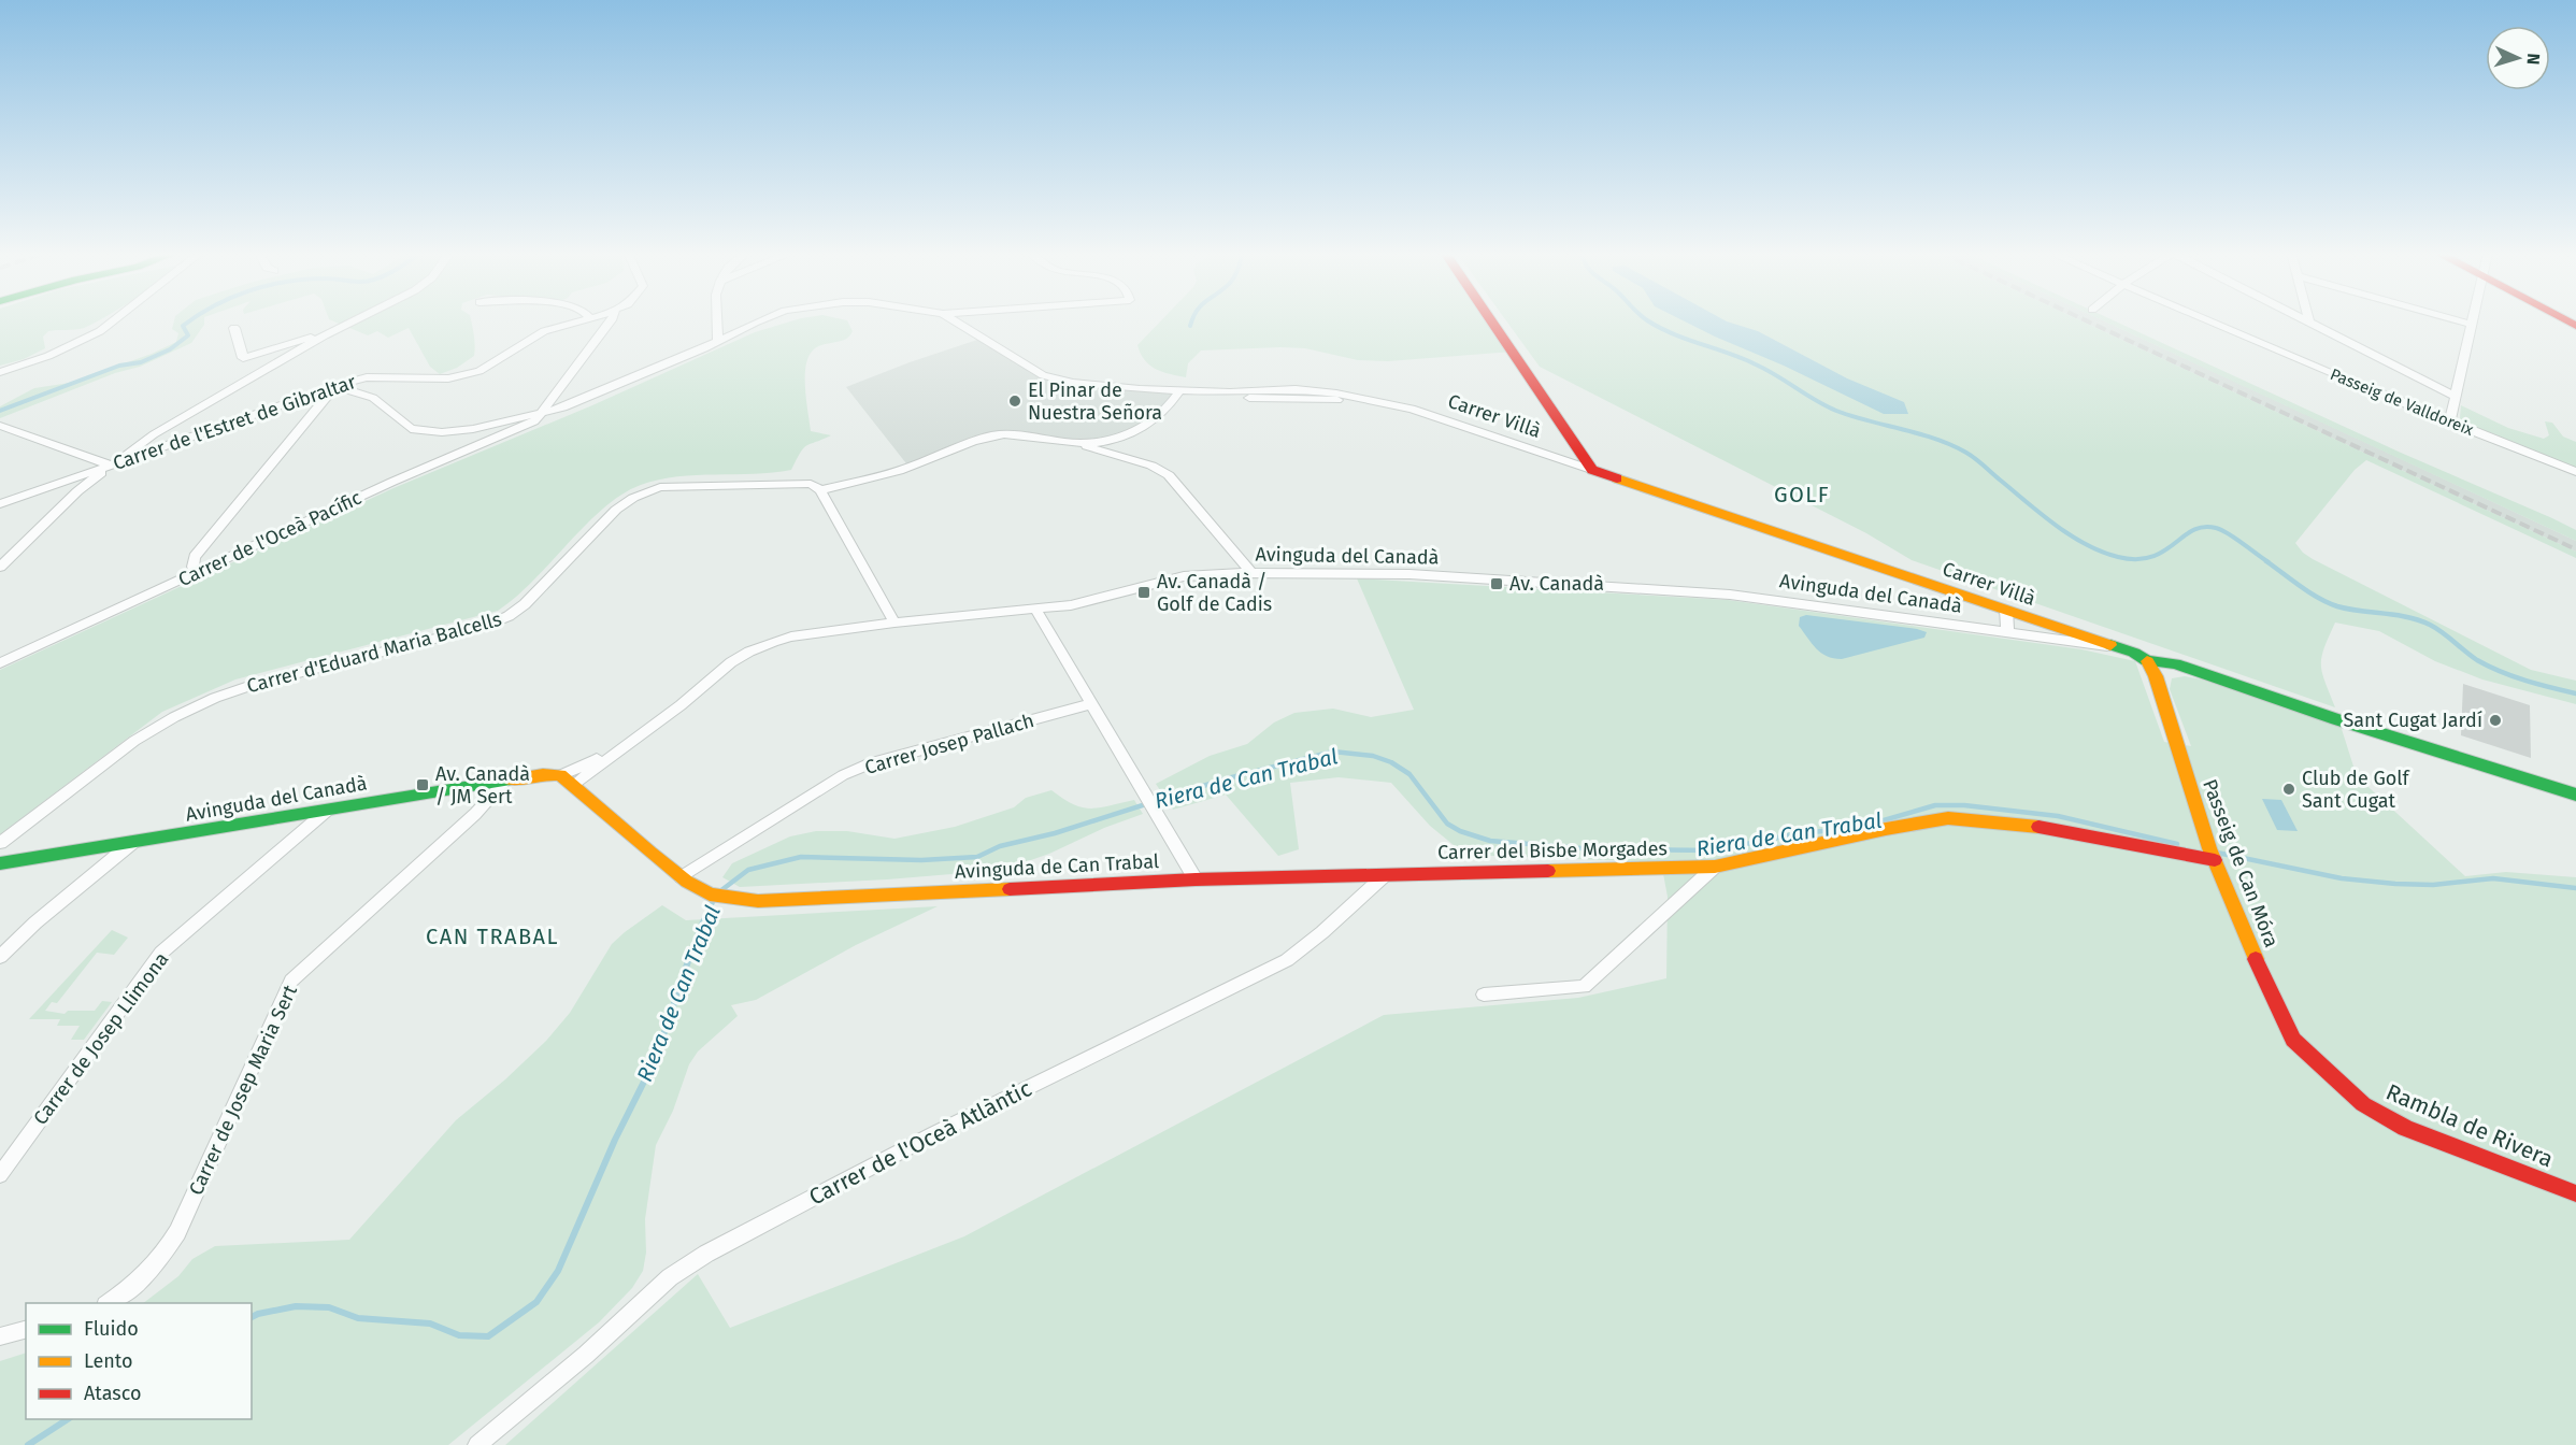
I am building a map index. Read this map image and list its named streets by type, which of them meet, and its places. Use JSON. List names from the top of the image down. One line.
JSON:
{"streets":{"street":["Passeig de Valldoreix","Carrer Villà","Carrer de l'Estret de Gibraltar","Carrer de l'Oceà Pacífic","Avinguda del Canadà","Carrer d'Eduard Maria Balcells","Carrer Josep Pallach","Carrer del Bisbe Morgades","Passeig de Can Móra","Avinguda de Can Trabal","Carrer de Josep Llimona","Carrer de Josep Maria Sert","Rambla de Rivera","Carrer de l'Oceà Atlàntic"]},"crossings":[["Carrer Villà","Avinguda del Canadà"],["Carrer Villà","Passeig de Can Móra"],["Avinguda del Canadà","Carrer de Josep Llimona"],["Avinguda del Canadà","Carrer de Josep Maria Sert"],["Carrer Josep Pallach","Avinguda de Can Trabal"],["Carrer del Bisbe Morgades","Passeig de Can Móra"],["Carrer del Bisbe Morgades","Avinguda de Can Trabal"],["Carrer del Bisbe Morgades","Carrer de l'Oceà Atlàntic"],["Passeig de Can Móra","Rambla de Rivera"],["Avinguda de Can Trabal","Carrer de l'Oceà Atlàntic"]],"districts":["GOLF","CAN TRABAL"],"water":["Riera de Can Trabal"],"places":{"other":["El Pinar de Nuestra Señora","Sant Cugat Jardí","Club de Golf Sant Cugat"],"transit":["Av. Canadà","Av. Canadà / Golf de Cadis","Av. Canadà / JM Sert"]},"legend":["Fluido","Lento","Atasco"],"north":"right"}
